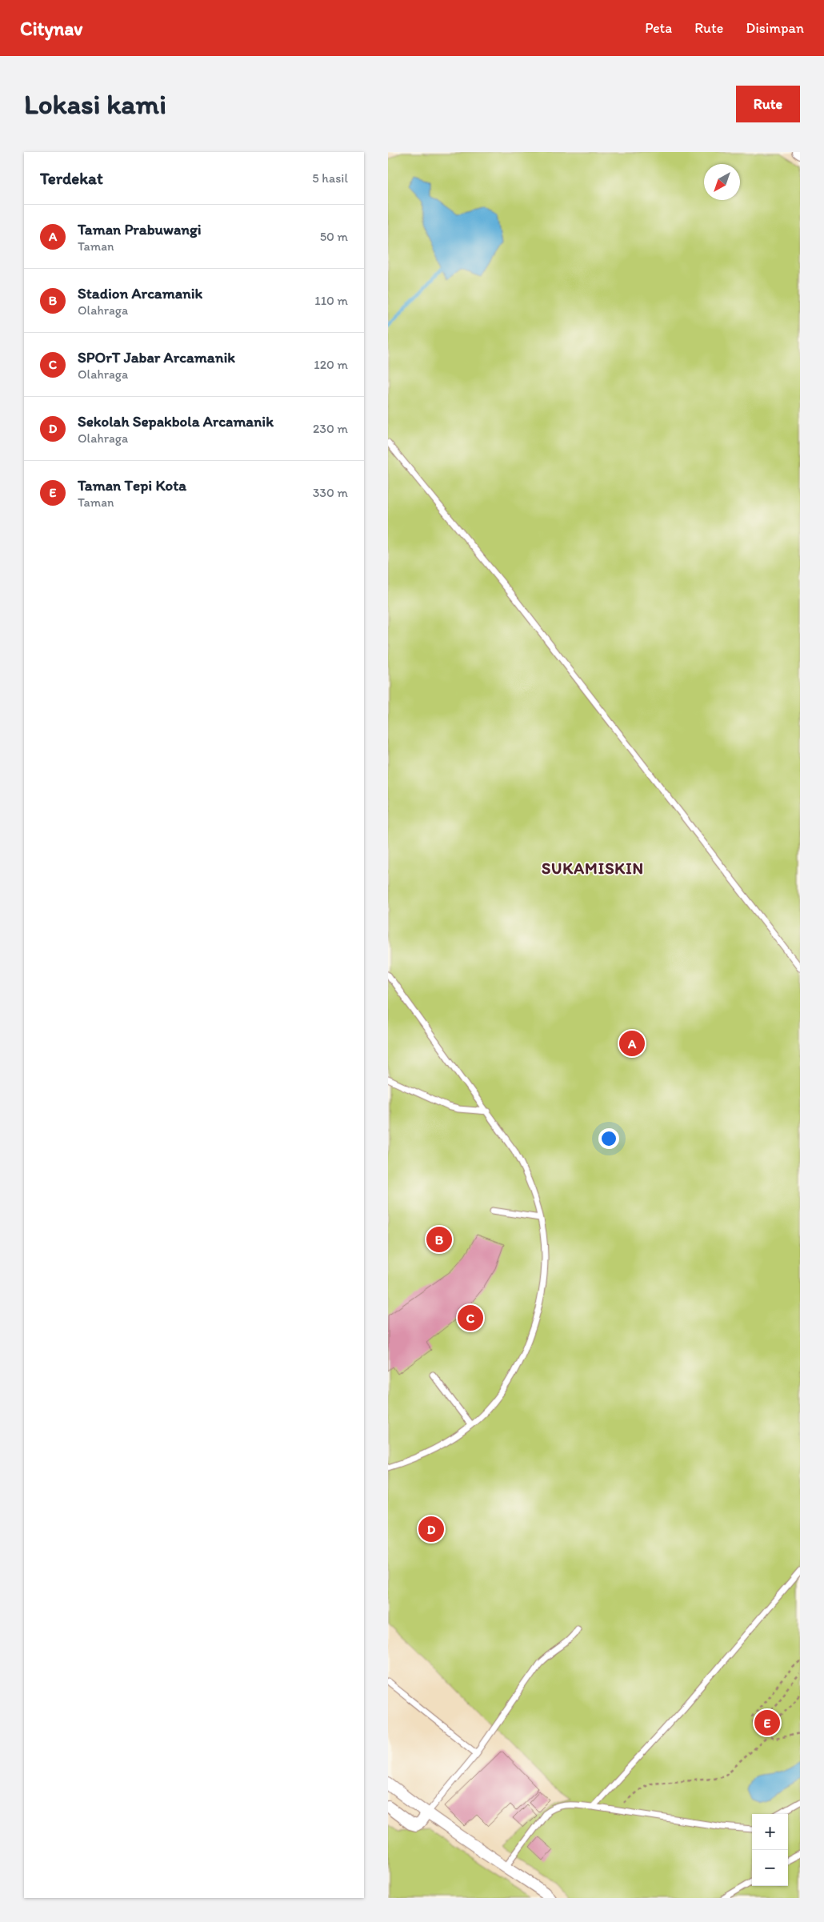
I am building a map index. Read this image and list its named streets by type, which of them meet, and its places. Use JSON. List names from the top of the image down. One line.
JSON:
{"districts":["SUKAMISKIN"],"north":"bottom left","page":{"header":"Citynav","nav":["Peta","Rute","Disimpan"],"buttons":"Rute","title":"Lokasi kami","heading":["Terdekat","5 hasil"],"list":[{"mark":"A","name":"Taman Prabuwangi","note":"Taman","value":"50 m"},{"mark":"B","name":"Stadion Arcamanik","note":"Olahraga","value":"110 m"},{"mark":"C","name":"SPOrT Jabar Arcamanik","note":"Olahraga","value":"120 m"},{"mark":"D","name":"Sekolah Sepakbola Arcamanik","note":"Olahraga","value":"230 m"},{"mark":"E","name":"Taman Tepi Kota","note":"Taman","value":"330 m"}],"pins":["A","B","C","D","E"],"map_buttons":["+","−"]}}
